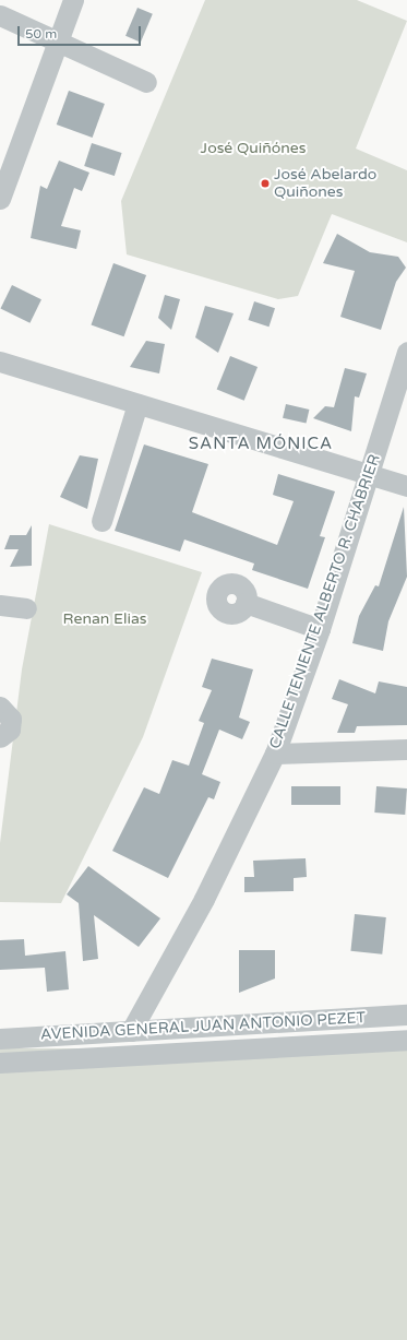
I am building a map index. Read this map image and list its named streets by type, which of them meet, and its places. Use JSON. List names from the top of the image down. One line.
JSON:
{"streets":{"street":["CALLE TENIENTE ALBERTO R. CHABRIER","AVENIDA GENERAL JUAN ANTONIO PEZET"]},"crossings":[["CALLE TENIENTE ALBERTO R. CHABRIER","AVENIDA GENERAL JUAN ANTONIO PEZET"]],"districts":["SANTA MÓNICA"],"parks":["José Quiñónes","Renan Elias"],"places":["José Abelardo Quiñones"],"scale_bar":"50 m"}
